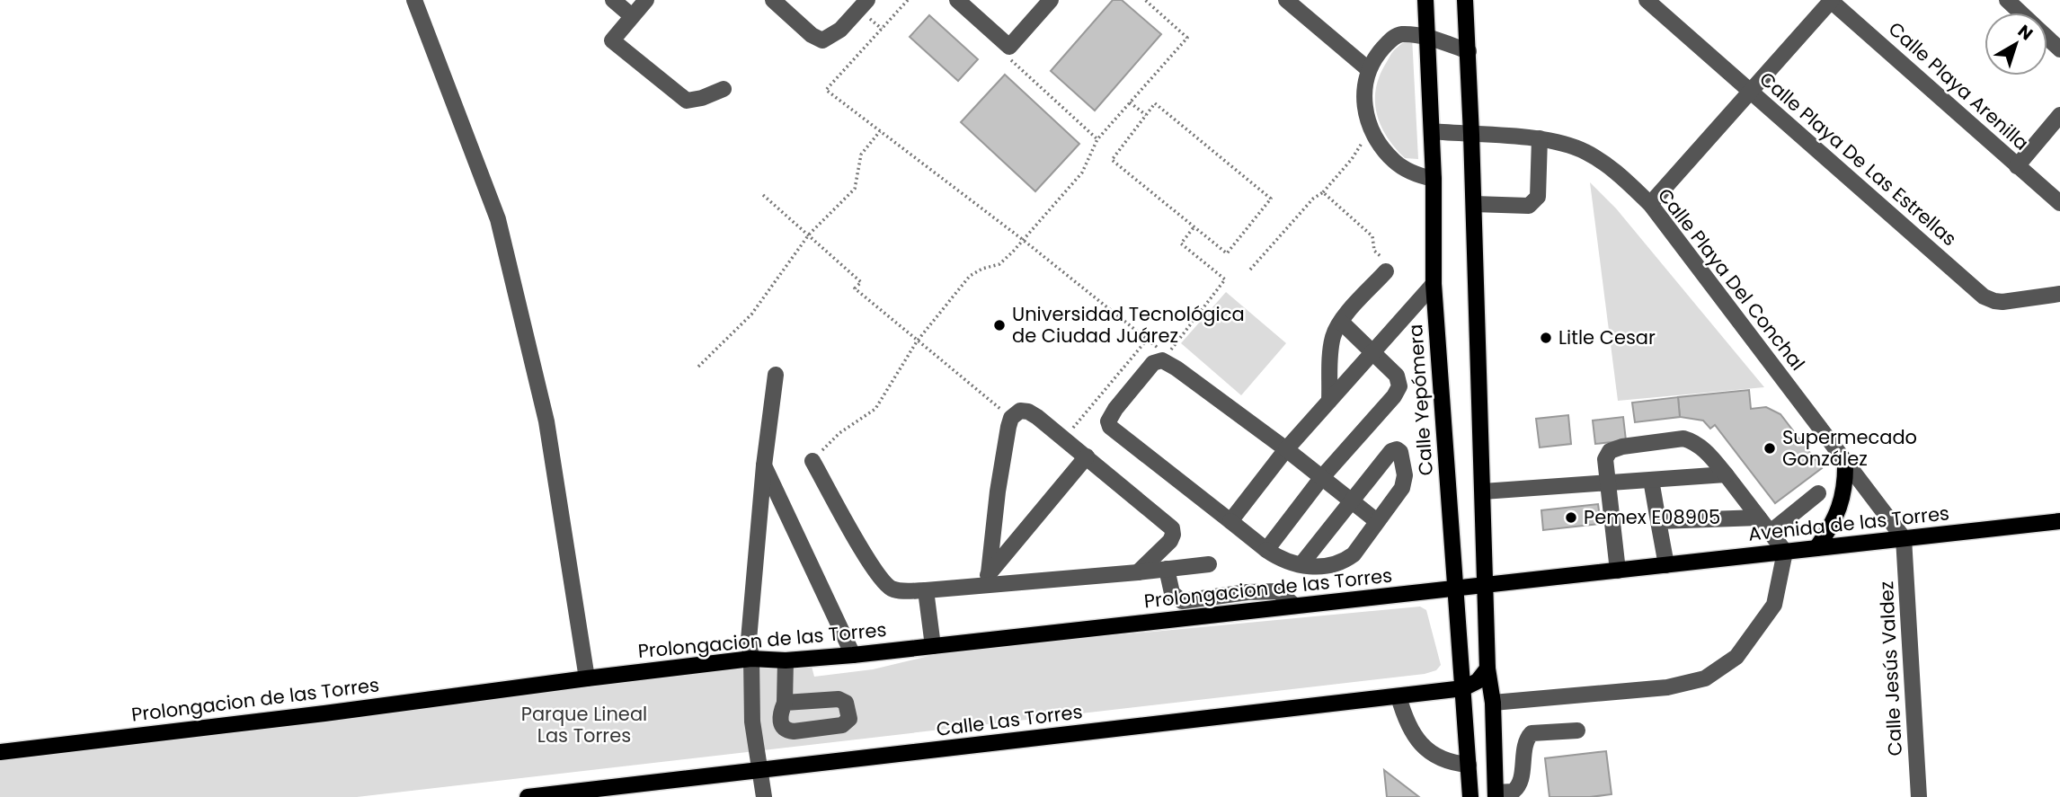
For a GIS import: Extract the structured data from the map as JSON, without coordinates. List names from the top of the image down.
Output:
{
  "streets": {
    "main road": [
      "Calle Yepómera",
      "Avenida de las Torres",
      "Prolongacion de las Torres",
      "Calle Las Torres"
    ],
    "street": [
      "Calle Playa Arenilla",
      "Calle Playa De Las Estrellas",
      "Calle Playa Del Conchal",
      "Calle Jesús Valdez"
    ]
  },
  "crossings": [
    ["Calle Playa Del Conchal", "Calle Yepómera"],
    ["Calle Playa Del Conchal", "Avenida de las Torres"],
    ["Calle Playa Del Conchal", "Calle Jesús Valdez"],
    ["Calle Yepómera", "Avenida de las Torres"],
    ["Calle Yepómera", "Prolongacion de las Torres"],
    ["Calle Yepómera", "Calle Las Torres"],
    ["Avenida de las Torres", "Prolongacion de las Torres"],
    ["Avenida de las Torres", "Calle Jesús Valdez"]
  ],
  "parks": ["Parque Lineal Las Torres"],
  "places": [
    "Universidad Tecnológica de Ciudad Juárez",
    "Litle Cesar",
    "Supermecado González",
    "Pemex E08905"
  ],
  "north": "top right"
}
